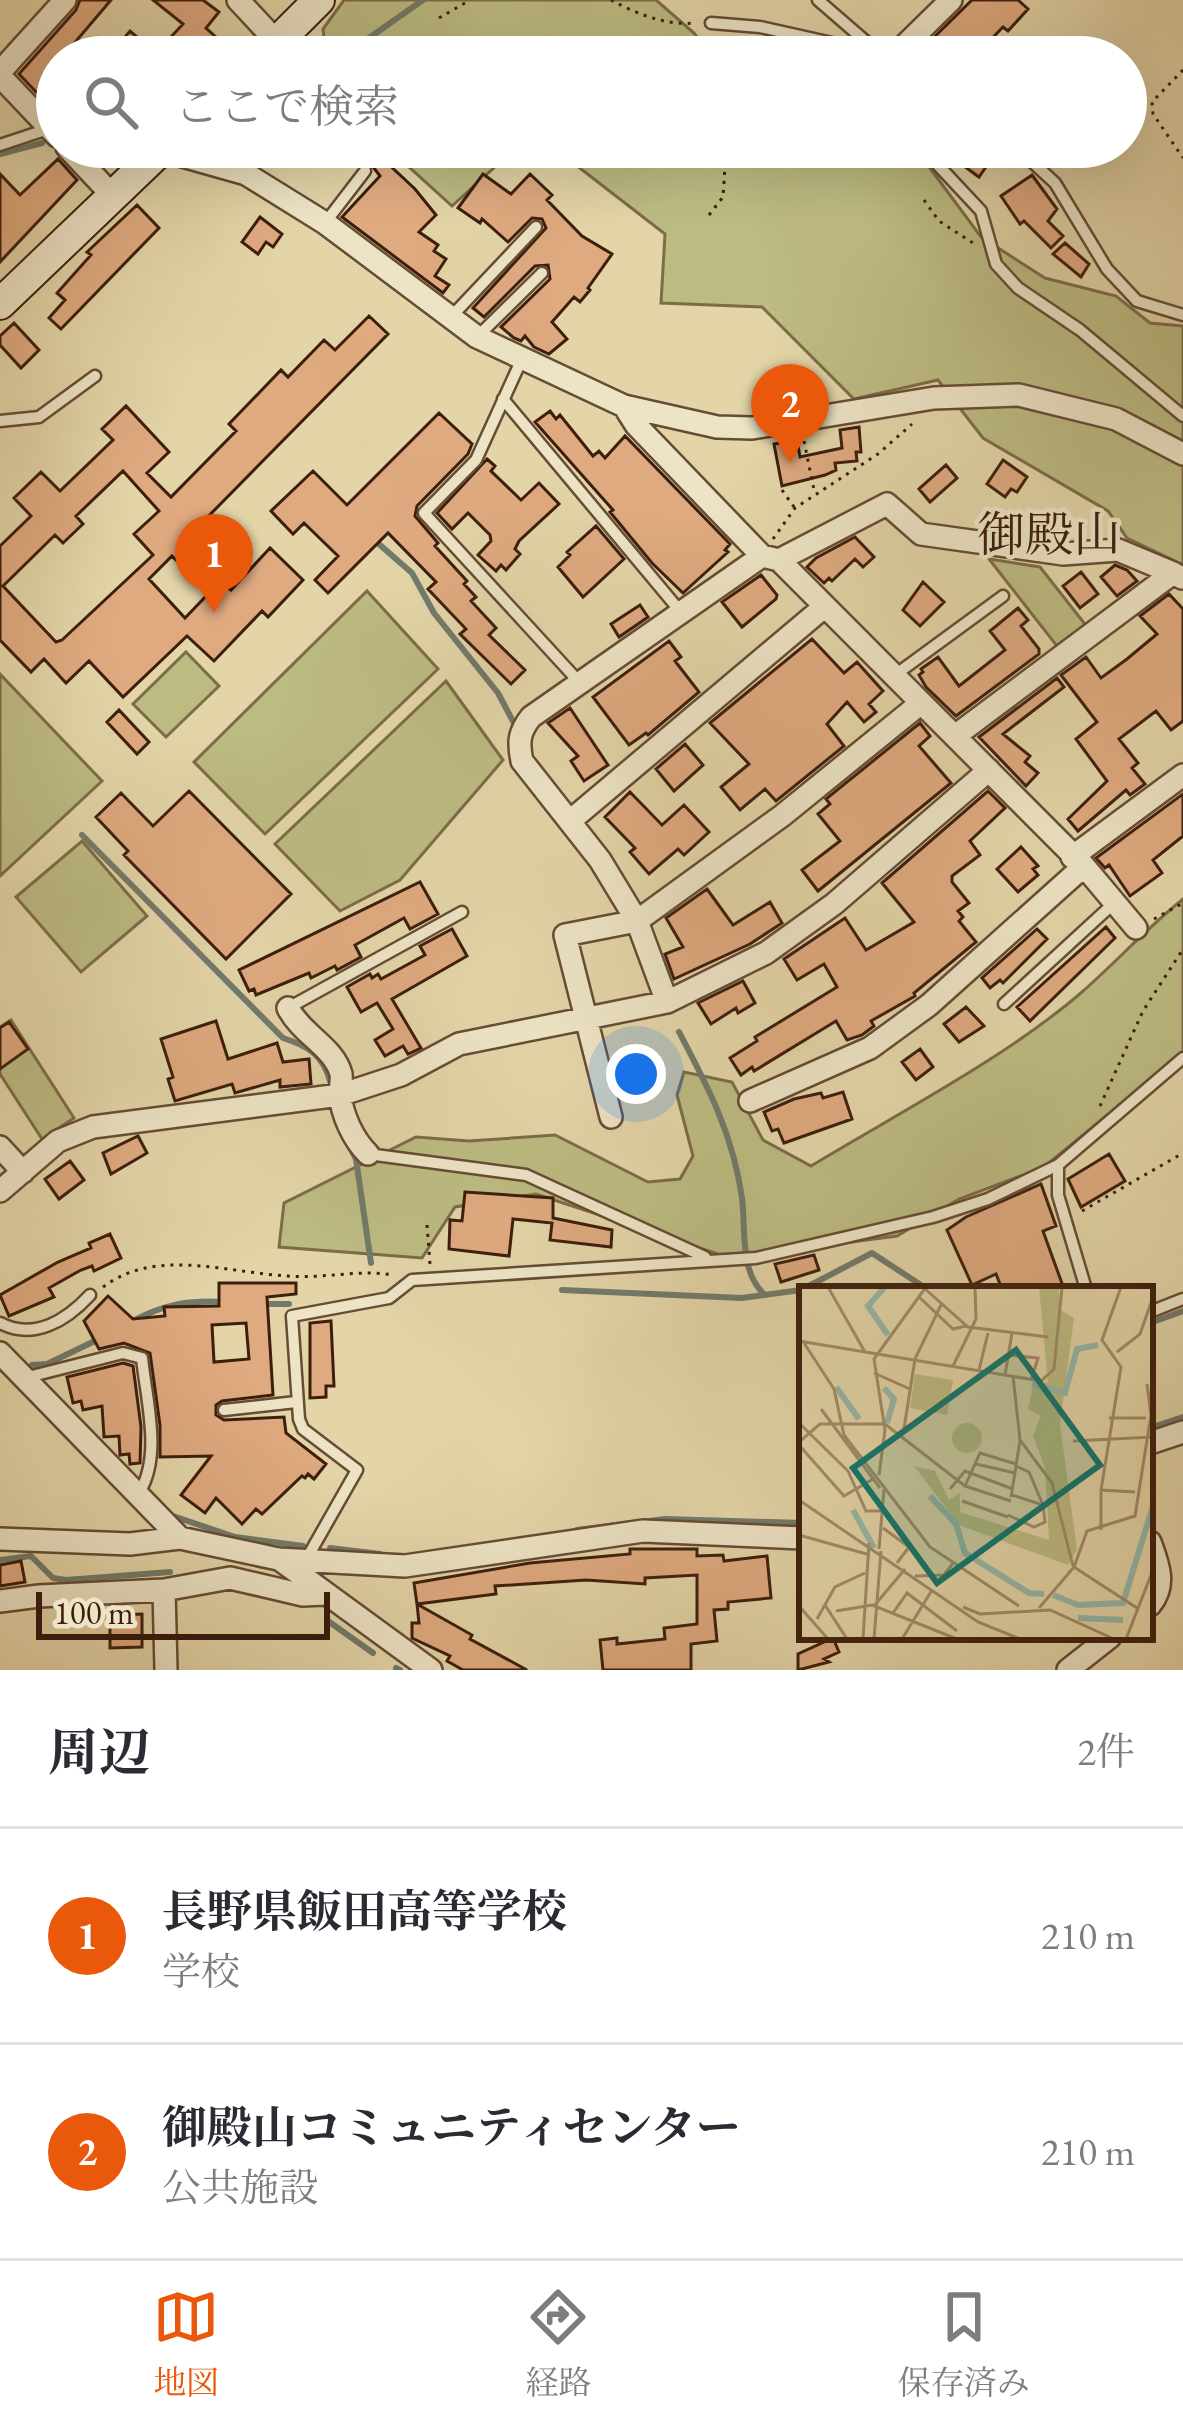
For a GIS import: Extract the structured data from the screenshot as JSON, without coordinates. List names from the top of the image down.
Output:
{
  "districts": ["御殿山"],
  "scale_bar": "100 m",
  "page": {
    "search": "ここで検索",
    "pins": ["2", "1"],
    "scale": "100 m",
    "heading": ["周辺", "2件"],
    "list": [
      {
        "mark": "1",
        "name": "長野県飯田高等学校",
        "note": "学校",
        "value": "210 m"
      },
      {
        "mark": "2",
        "name": "御殿山コミュニティセンター",
        "note": "公共施設",
        "value": "210 m"
      }
    ],
    "nav": ["地図", "経路", "保存済み"]
  }
}
